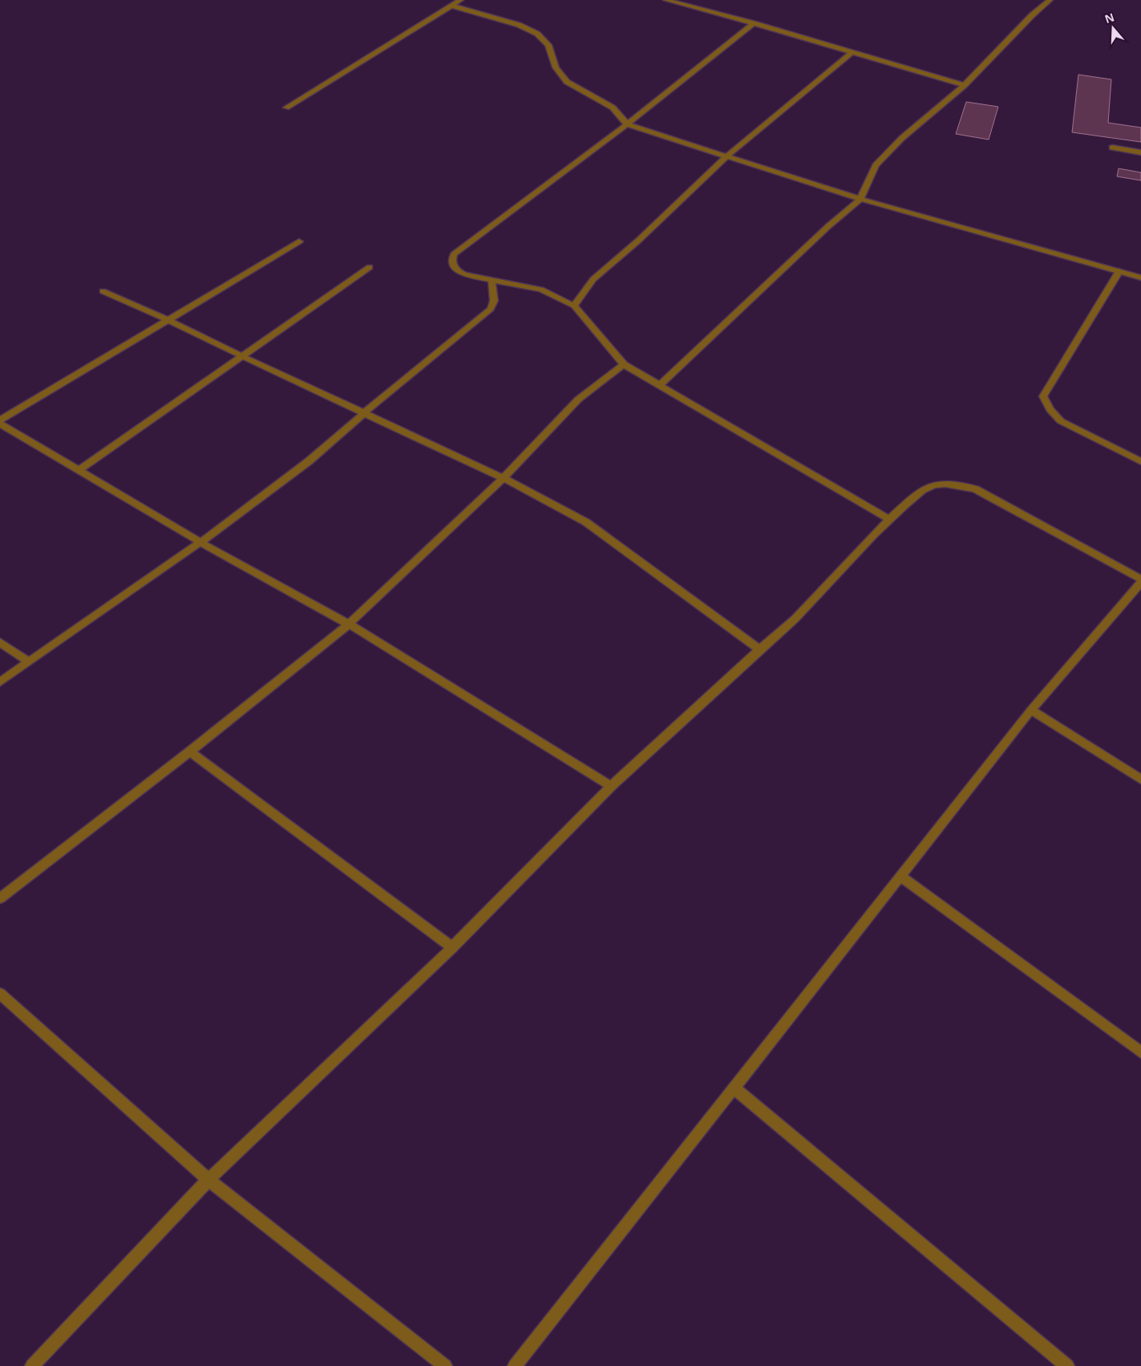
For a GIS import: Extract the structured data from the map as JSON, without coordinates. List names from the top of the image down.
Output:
{
  "north": "top"
}
